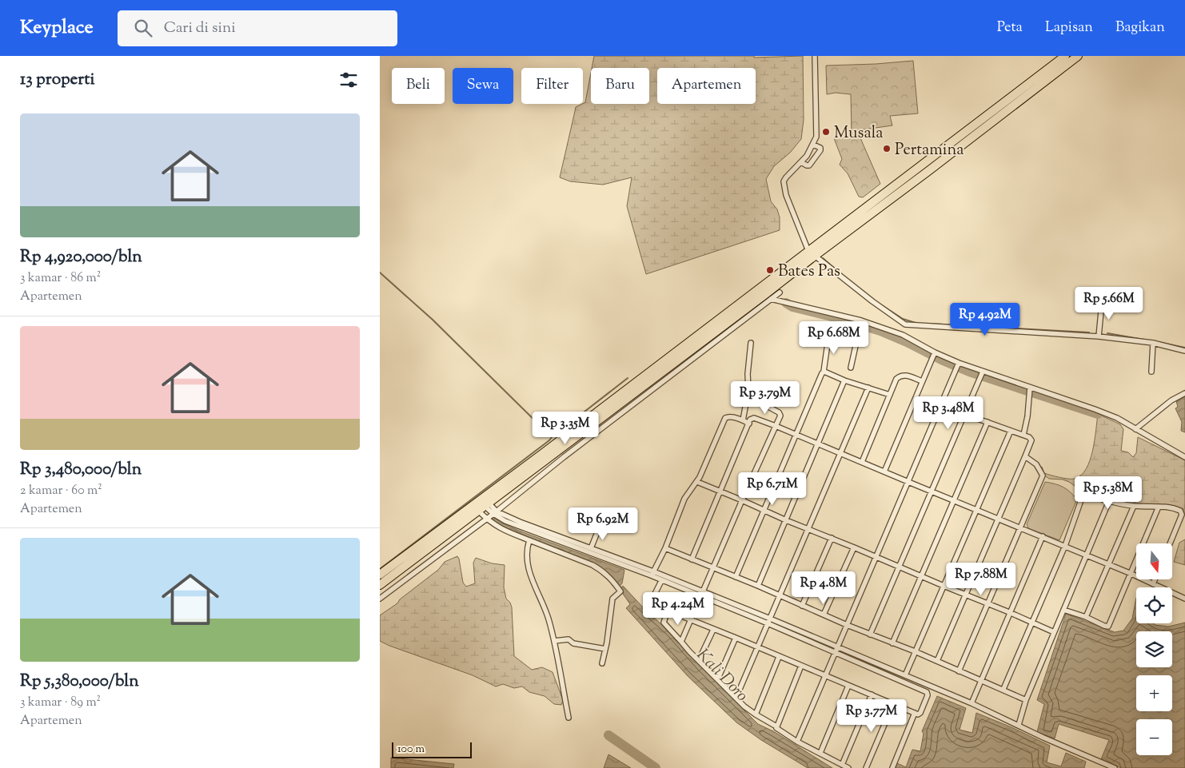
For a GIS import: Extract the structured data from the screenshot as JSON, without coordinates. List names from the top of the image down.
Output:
{
  "water": ["Kali Doro"],
  "places": ["Musala", "Pertamina", "Bates Pas"],
  "scale_bar": "100 m",
  "north": "bottom",
  "page": {
    "header": "Keyplace",
    "search": "Cari di sini",
    "nav": ["Peta", "Lapisan", "Bagikan"],
    "heading": "13 properti",
    "chip": [
      "Beli",
      "Sewa",
      "Filter",
      "Baru",
      "Apartemen"
    ],
    "list": [
      {
        "name": "Rp 4,920,000/bln",
        "note": "3 kamar · 86 m² · Apartemen"
      },
      {
        "name": "Rp 3,480,000/bln",
        "note": "2 kamar · 60 m² · Apartemen"
      },
      {
        "name": "Rp 5,380,000/bln",
        "note": "3 kamar · 89 m² · Apartemen"
      }
    ],
    "price": [
      "Rp 5.66M",
      "Rp 4.92M",
      "Rp 6.68M",
      "Rp 3.79M",
      "Rp 3.48M",
      "Rp 3.35M",
      "Rp 6.71M",
      "Rp 5.38M",
      "Rp 6.92M",
      "Rp 7.88M",
      "Rp 4.8M",
      "Rp 4.24M",
      "Rp 3.77M"
    ],
    "map_buttons": ["+", "−"],
    "scale": "100 m"
  }
}
